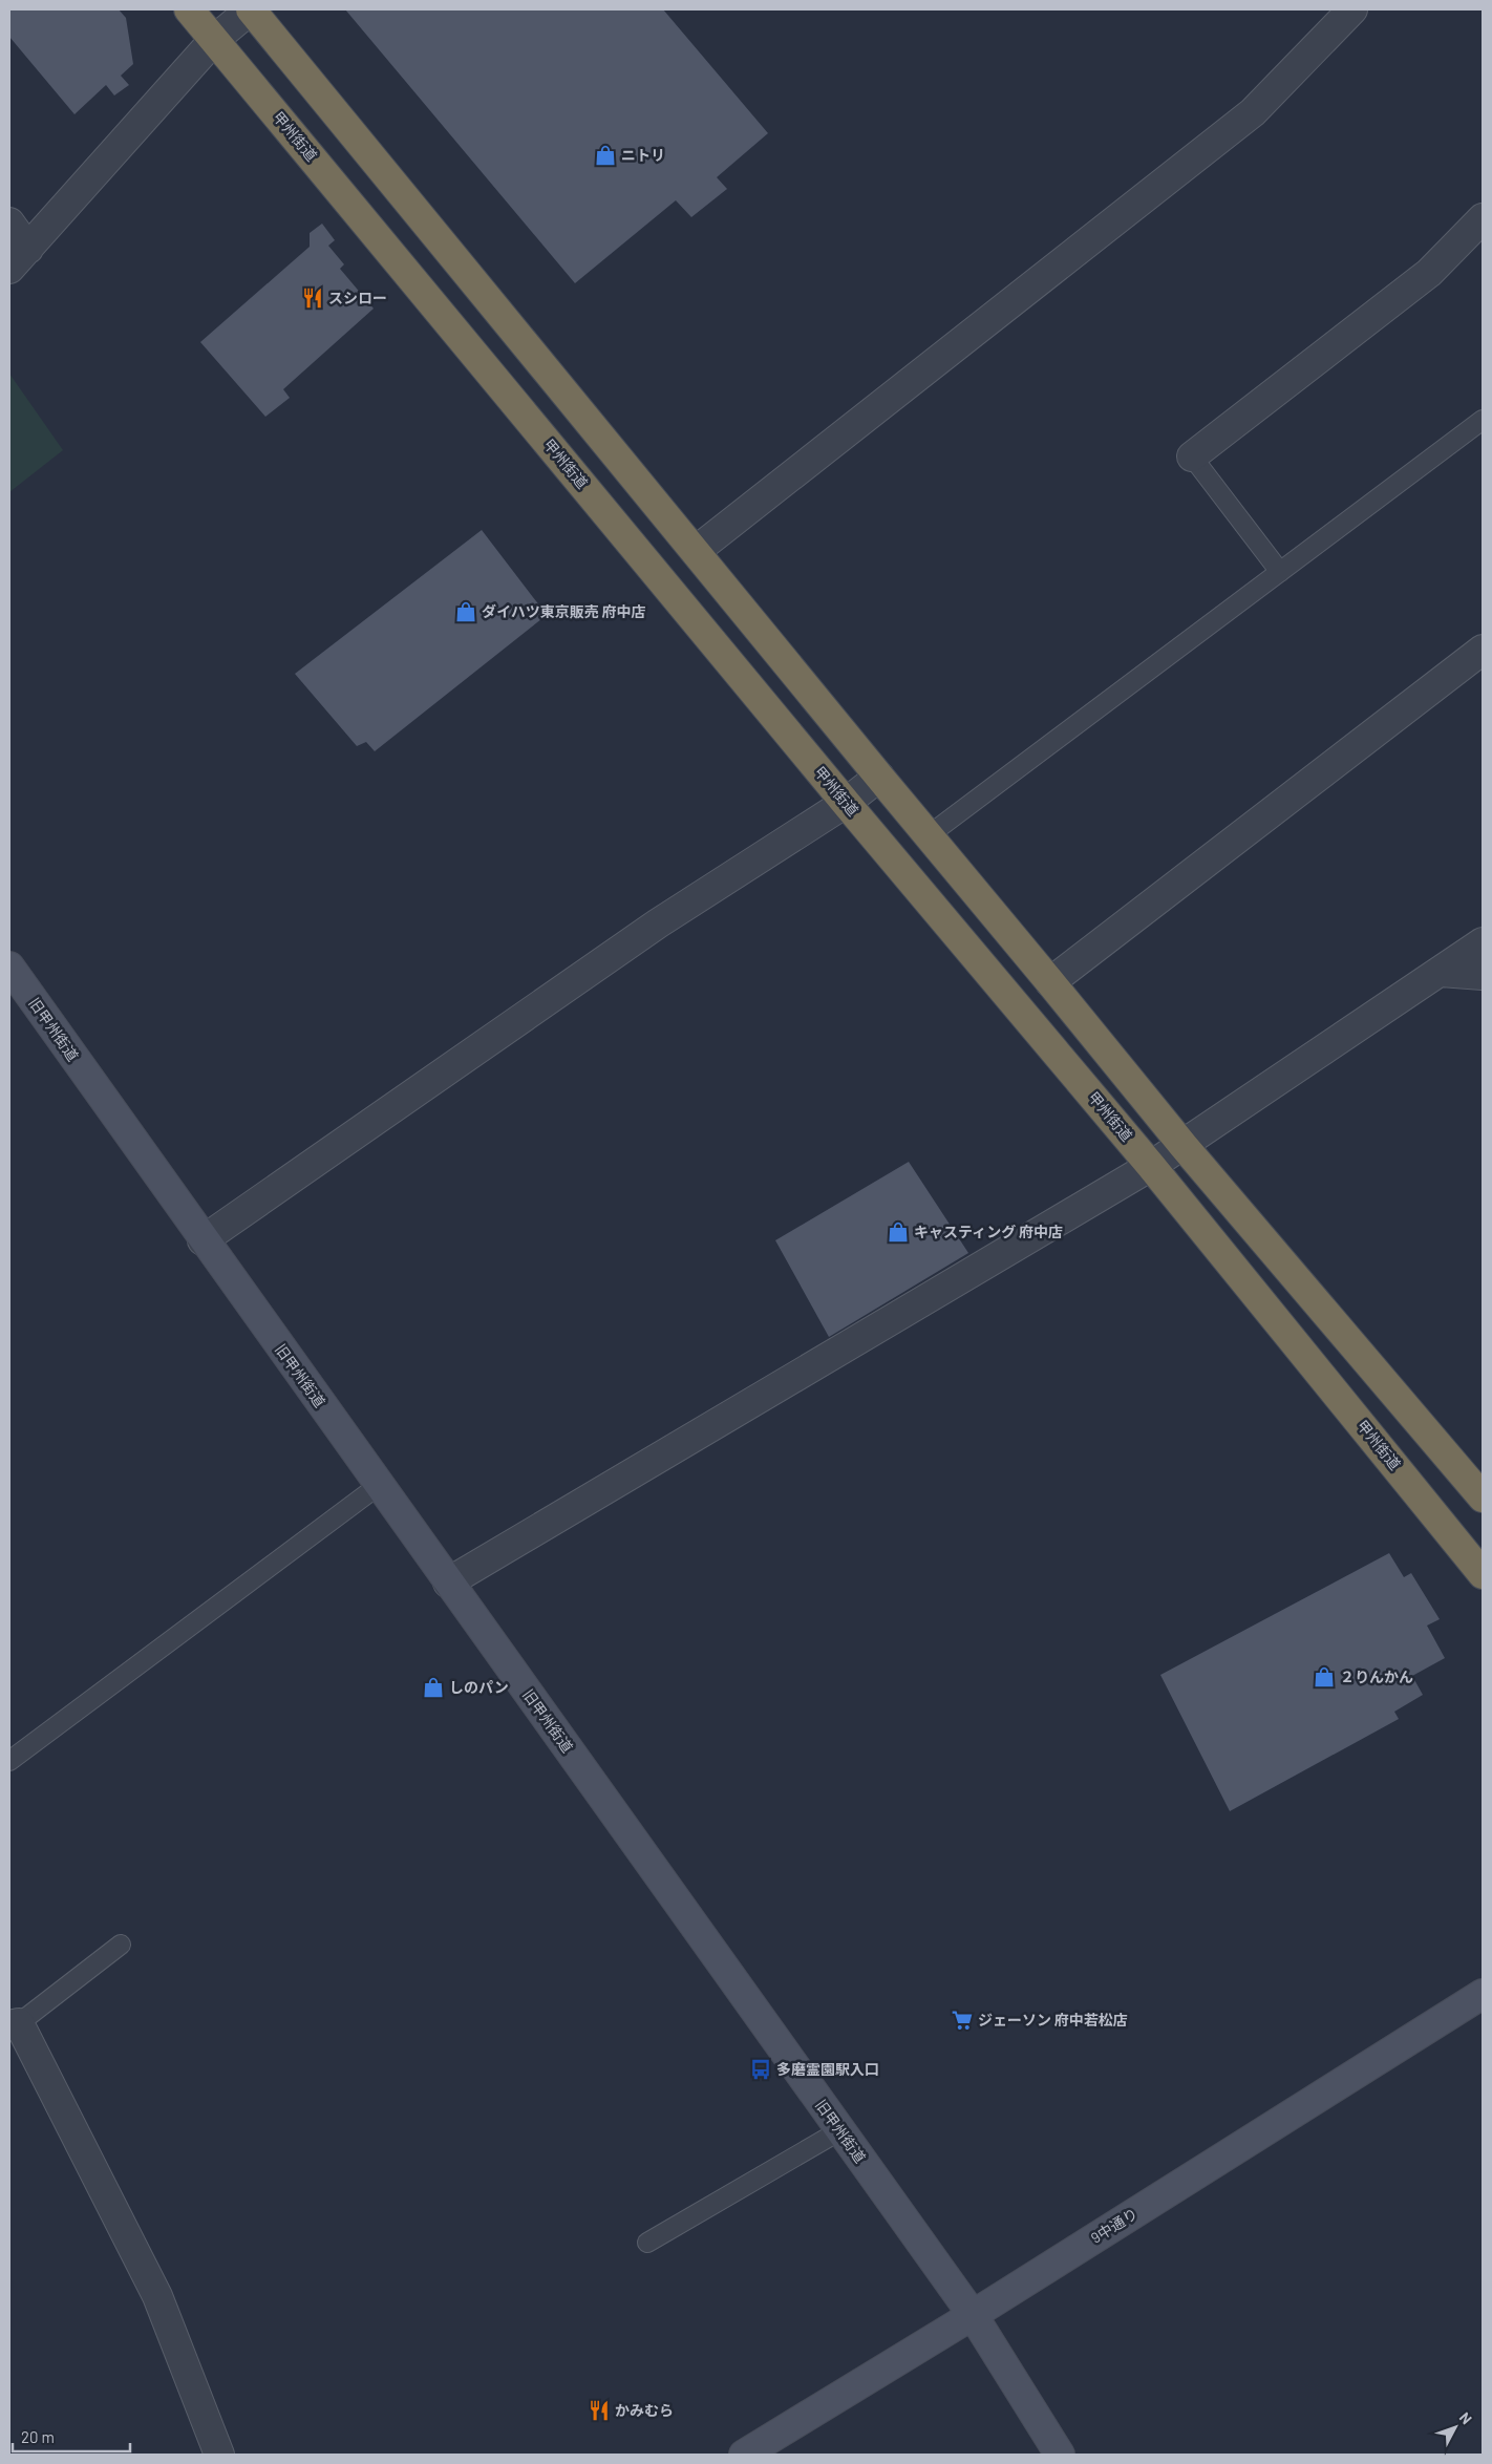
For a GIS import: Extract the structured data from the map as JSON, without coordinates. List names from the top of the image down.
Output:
{
  "streets": {
    "highway": ["甲州街道"],
    "main road": ["旧甲州街道", "9中通り"]
  },
  "crossings": [
    ["旧甲州街道", "9中通り"]
  ],
  "places": {
    "shop": [
      "ニトリ",
      "ダイハツ東京販売 府中店",
      "キャスティング 府中店",
      "２りんかん",
      "しのパン"
    ],
    "restaurant": ["スシロー", "かみむら"],
    "supermarket": ["ジェーソン 府中若松店"],
    "bus stop": ["多磨霊園駅入口"]
  },
  "scale_bar": "20 m",
  "north": "top right"
}
